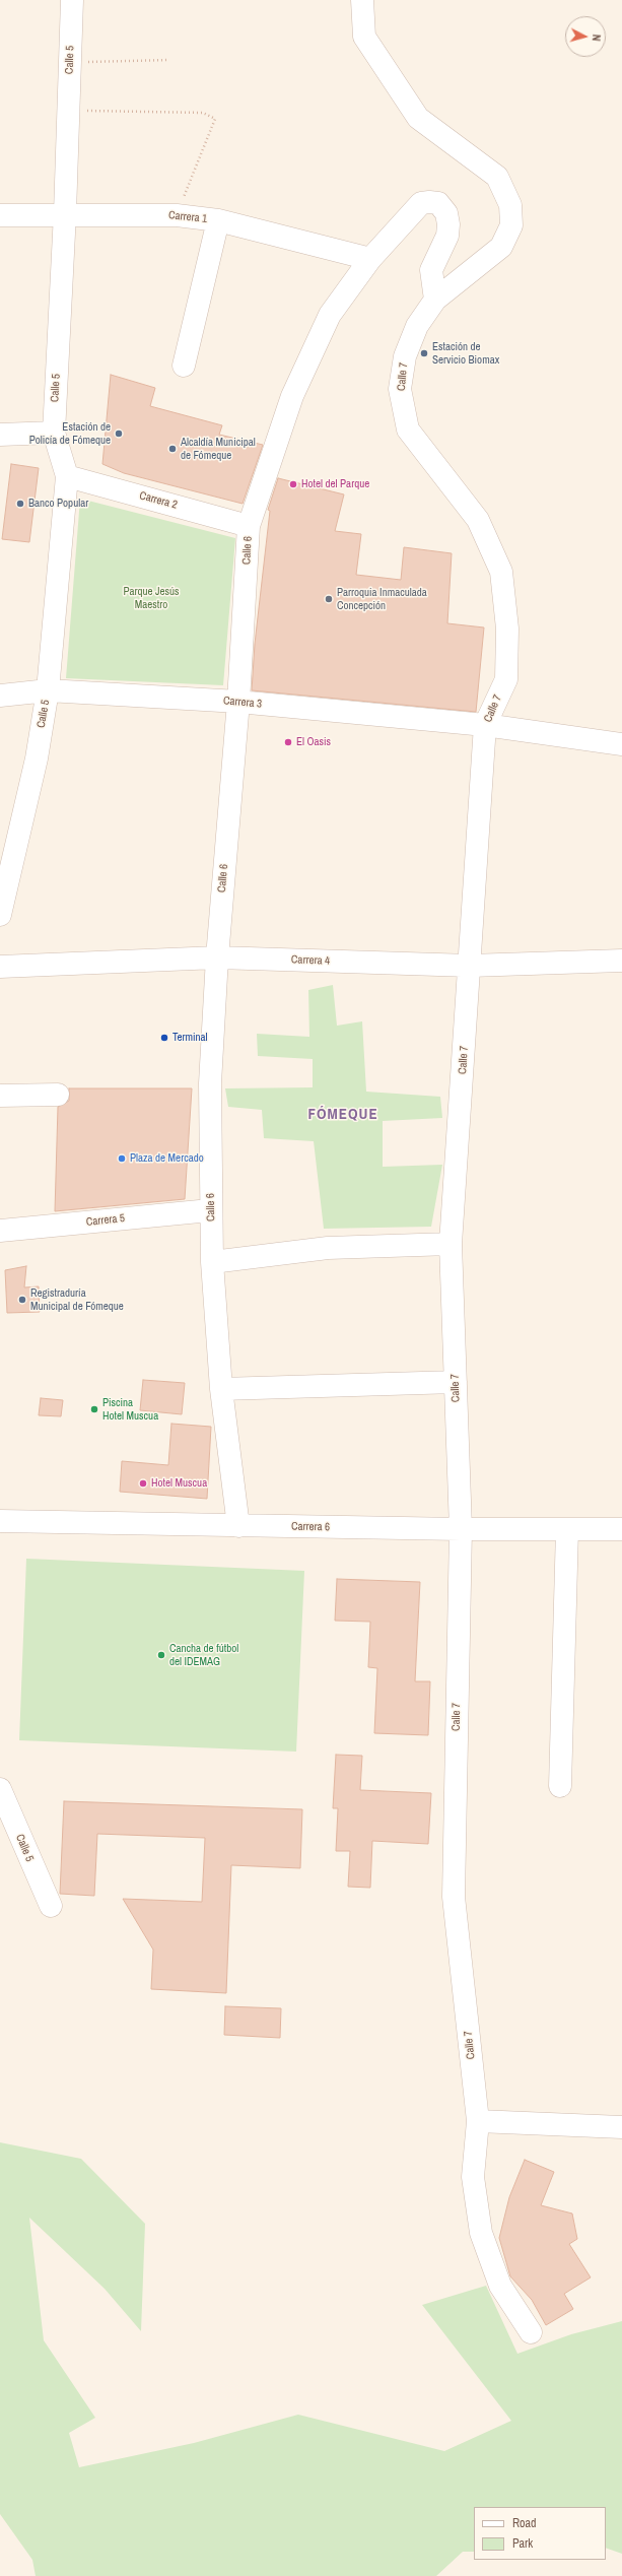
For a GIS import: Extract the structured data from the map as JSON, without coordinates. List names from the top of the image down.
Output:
{
  "streets": {
    "street": [
      "Calle 5",
      "Carrera 1",
      "Calle 7",
      "Carrera 2",
      "Calle 6",
      "Carrera 3",
      "Carrera 4",
      "Carrera 5",
      "Carrera 6"
    ]
  },
  "crossings": [
    ["Calle 5", "Carrera 1"],
    ["Calle 5", "Carrera 2"],
    ["Calle 5", "Carrera 3"],
    ["Carrera 1", "Calle 6"],
    ["Calle 7", "Calle 6"],
    ["Calle 7", "Carrera 3"],
    ["Calle 7", "Carrera 4"],
    ["Calle 7", "Carrera 6"],
    ["Carrera 2", "Calle 6"],
    ["Calle 6", "Carrera 3"],
    ["Calle 6", "Carrera 4"],
    ["Calle 6", "Carrera 5"],
    ["Calle 6", "Carrera 6"]
  ],
  "districts": ["FÓMEQUE"],
  "parks": ["Parque Jesús Maestro"],
  "places": [
    "Estación de Servicio Biomax",
    "Estación de Policía de Fómeque",
    "Alcaldía Municipal de Fómeque",
    "Hotel del Parque",
    "Banco Popular",
    "Parroquia Inmaculada Concepción",
    "El Oasis",
    "Terminal",
    "Plaza de Mercado",
    "Registraduría Municipal de Fómeque",
    "Piscina Hotel Muscua",
    "Hotel Muscua",
    "Cancha de fútbol del IDEMAG"
  ],
  "legend": ["Road", "Park"],
  "north": "right"
}
